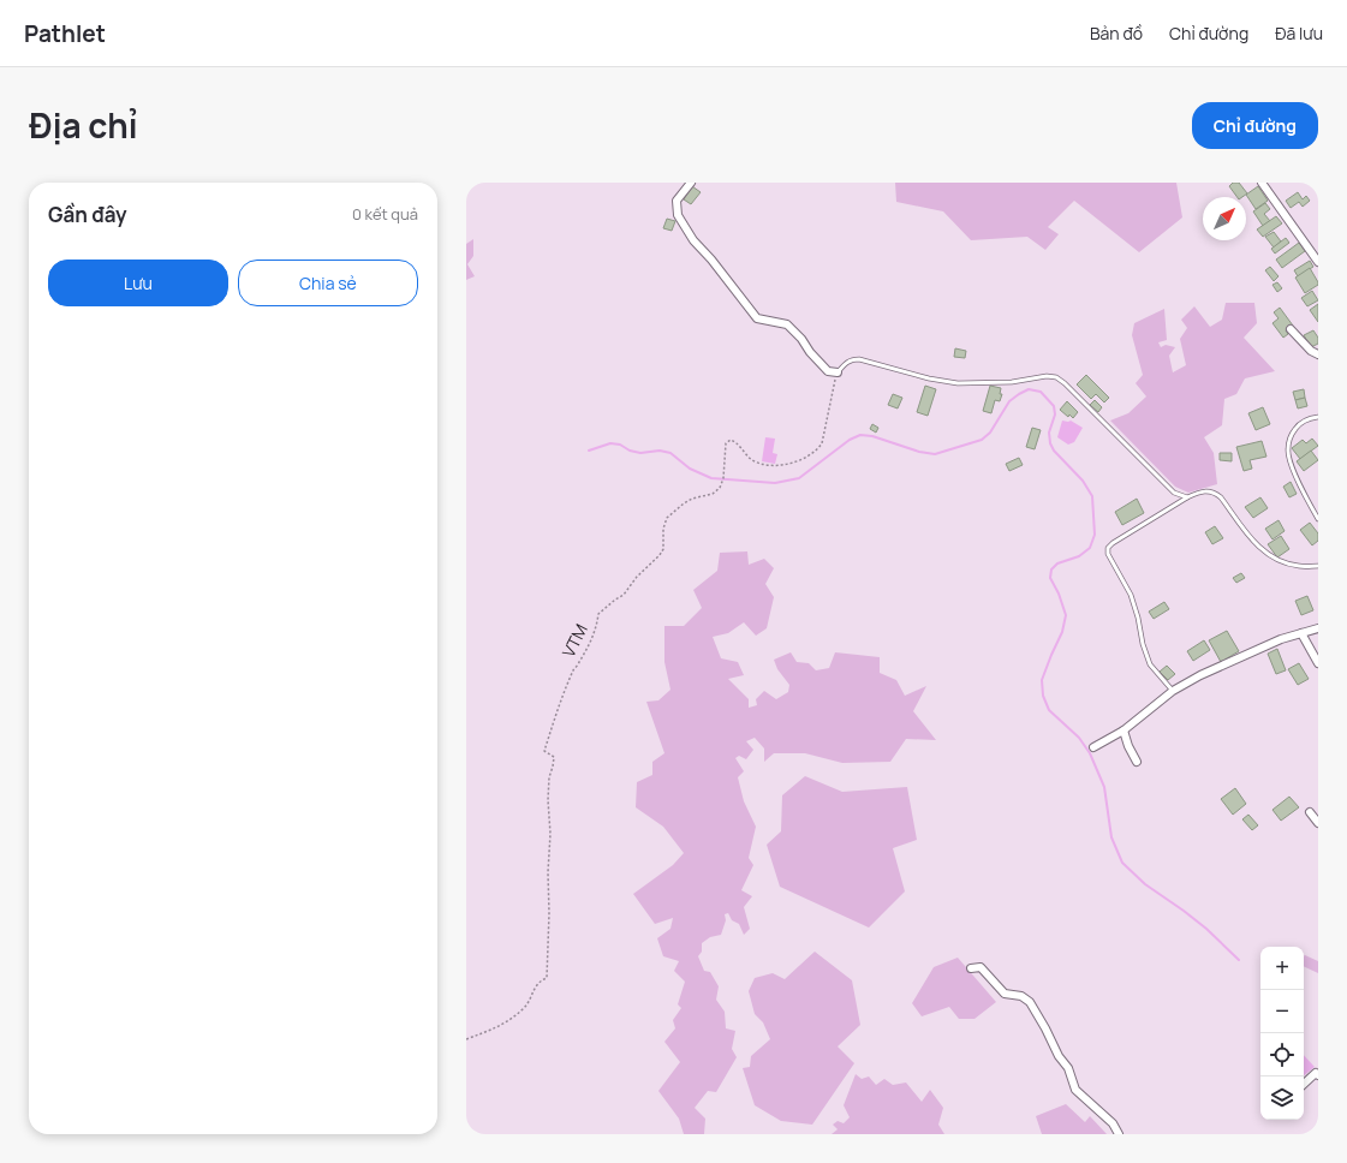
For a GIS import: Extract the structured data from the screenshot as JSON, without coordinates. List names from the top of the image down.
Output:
{
  "streets": {
    "path": ["VTM"]
  },
  "north": "top right",
  "page": {
    "header": "Pathlet",
    "nav": ["Bản đồ", "Chỉ đường", "Đã lưu"],
    "title": "Địa chỉ",
    "buttons": [
      "Chỉ đường",
      ["Lưu", "Chia sẻ"]
    ],
    "heading": ["Gần đây", "0 kết quả"],
    "map_buttons": ["+", "−"]
  }
}
